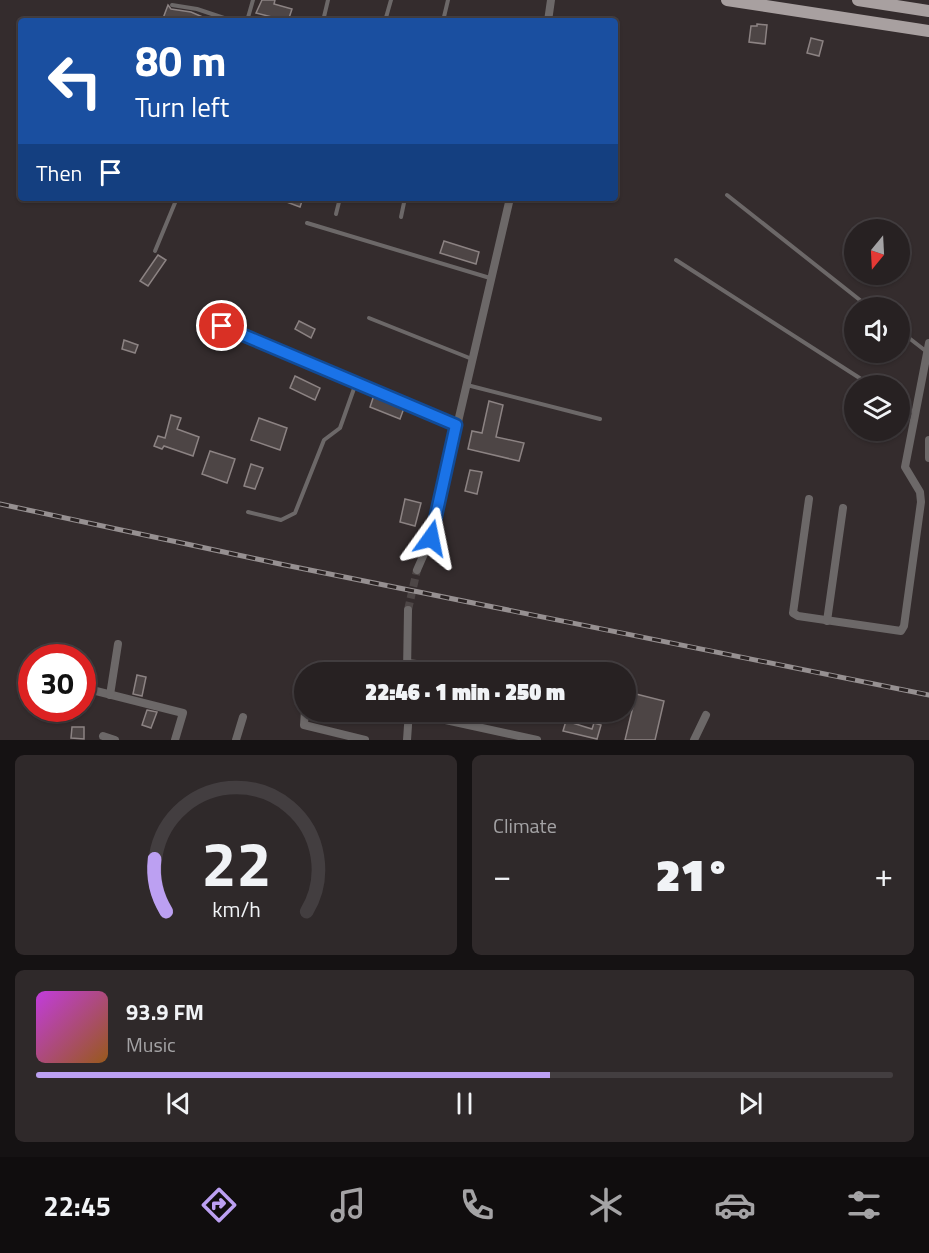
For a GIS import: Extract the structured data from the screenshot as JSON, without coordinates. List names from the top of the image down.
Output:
{
  "north": "bottom",
  "page": {
    "turn": ["80 m", "Turn left"],
    "then": "Then",
    "limit": "30",
    "trip": "22:46 · 1 min · 250 m",
    "tile": "Climate",
    "heat": ["−", "21°", "+"],
    "song": ["93.9 FM", "Music"],
    "tabs": "22:45",
    "gauge": ["22", "km/h"]
  }
}
